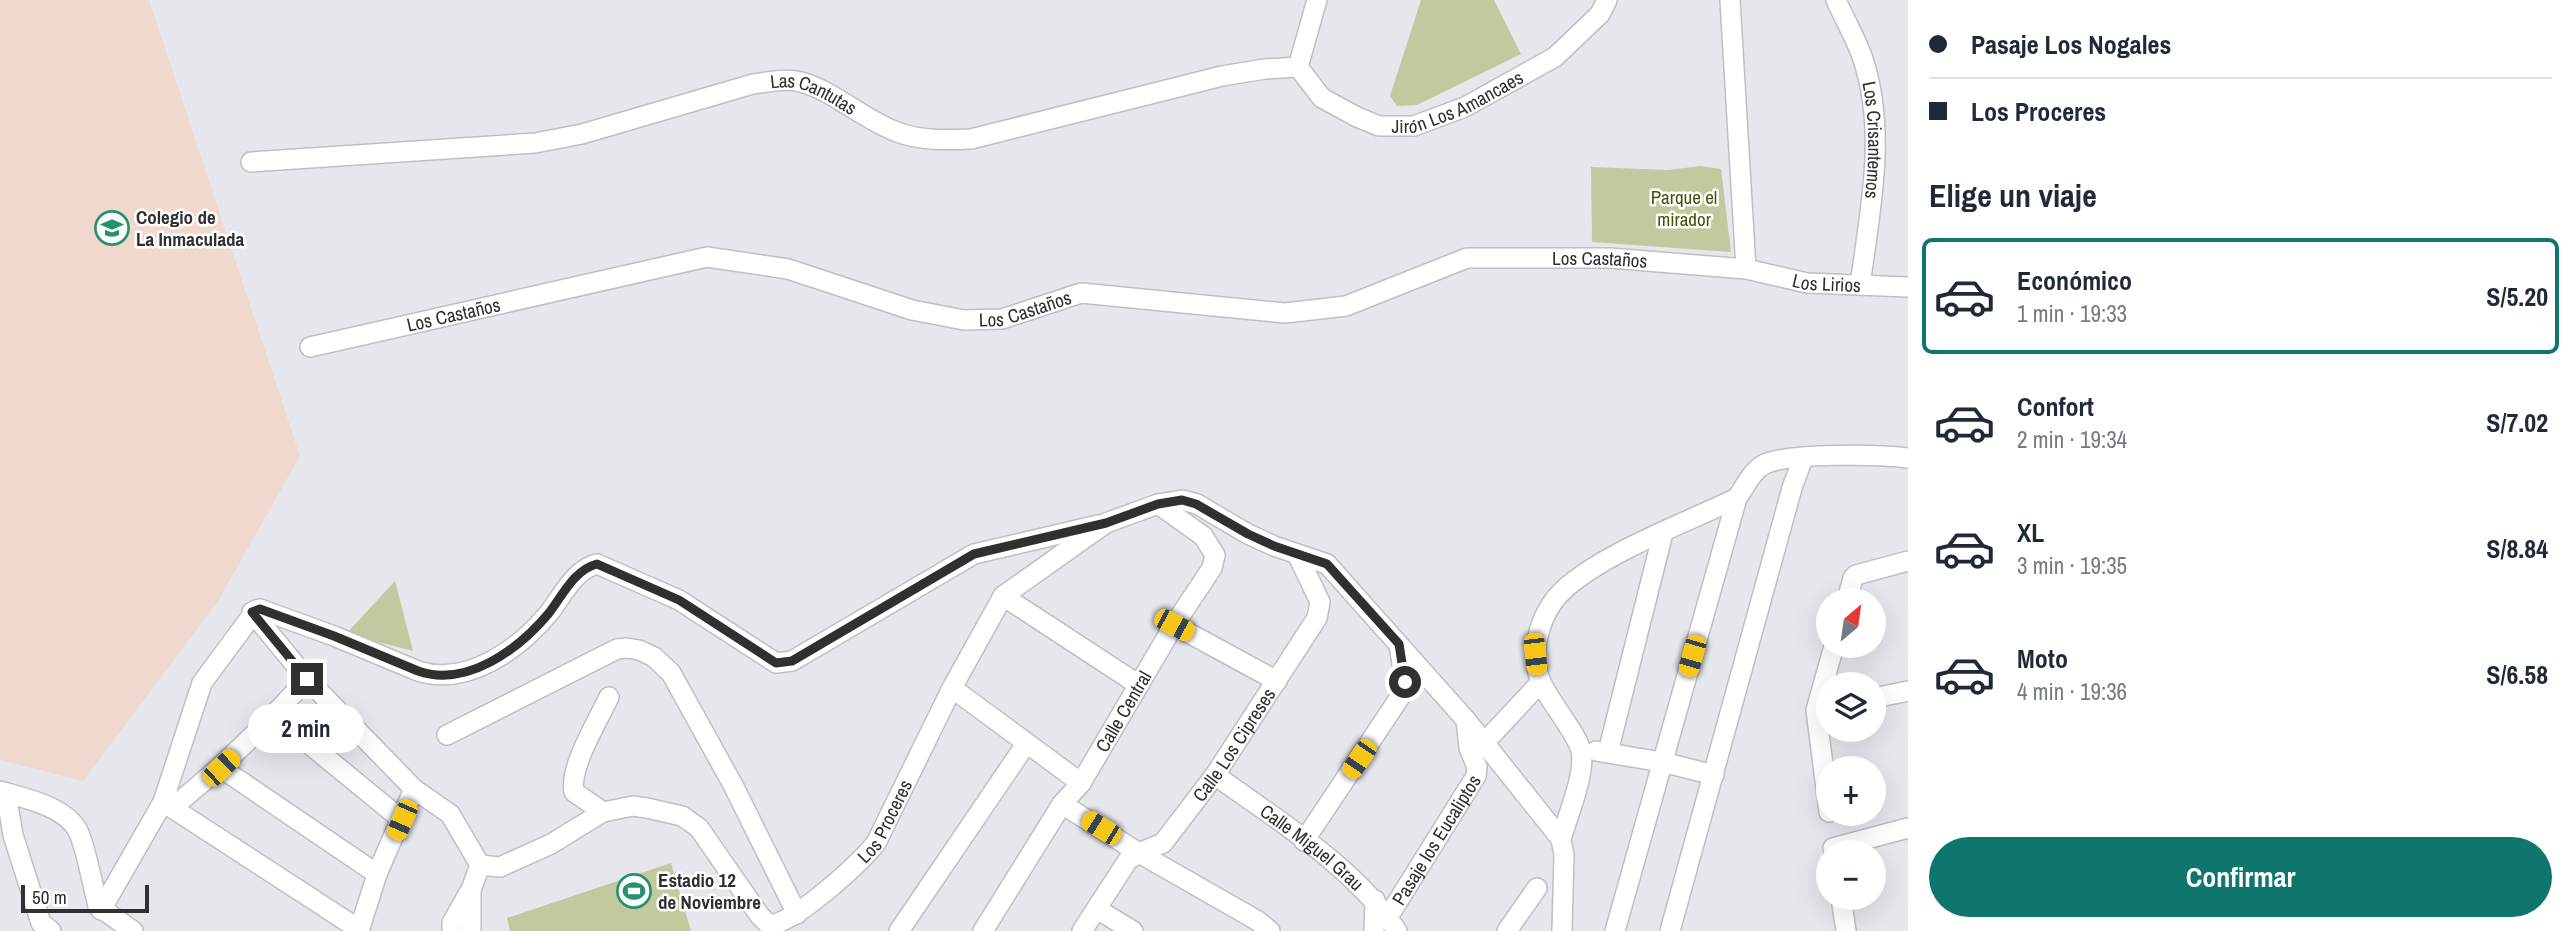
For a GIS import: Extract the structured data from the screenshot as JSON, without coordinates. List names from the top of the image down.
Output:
{
  "streets": {
    "street": [
      "Jirón Los Amancaes",
      "Las Cantutas",
      "Los Crisantemos",
      "Los Castaños",
      "Los Lirios",
      "Calle Central",
      "Calle Los Cipreses",
      "Los Proceres",
      "Pasaje los Eucaliptos",
      "Calle Miguel Grau"
    ]
  },
  "crossings": [
    ["Jirón Los Amancaes", "Las Cantutas"],
    ["Los Crisantemos", "Los Lirios"],
    ["Los Castaños", "Los Lirios"],
    ["Calle Central", "Los Proceres"],
    ["Calle Los Cipreses", "Los Proceres"],
    ["Calle Los Cipreses", "Calle Miguel Grau"],
    ["Pasaje los Eucaliptos", "Calle Miguel Grau"]
  ],
  "parks": ["Parque el mirador"],
  "places": {
    "school or university": ["Colegio de La Inmaculada"],
    "sports": ["Estadio 12 de Noviembre"]
  },
  "scale_bar": "50 m",
  "north": "top right",
  "page": {
    "banner": ["Pasaje Los Nogales", "Los Proceres"],
    "heading": "Elige un viaje",
    "list": [
      {
        "name": "Económico",
        "note": "1 min · 19:33",
        "value": "S/5.20"
      },
      {
        "name": "Confort",
        "note": "2 min · 19:34",
        "value": "S/7.02"
      },
      {
        "name": "XL",
        "note": "3 min · 19:35",
        "value": "S/8.84"
      },
      {
        "name": "Moto",
        "note": "4 min · 19:36",
        "value": "S/6.58"
      }
    ],
    "map_buttons": ["+", "−"],
    "bubble": "2 min",
    "buttons": "Confirmar",
    "scale": "50 m"
  }
}
